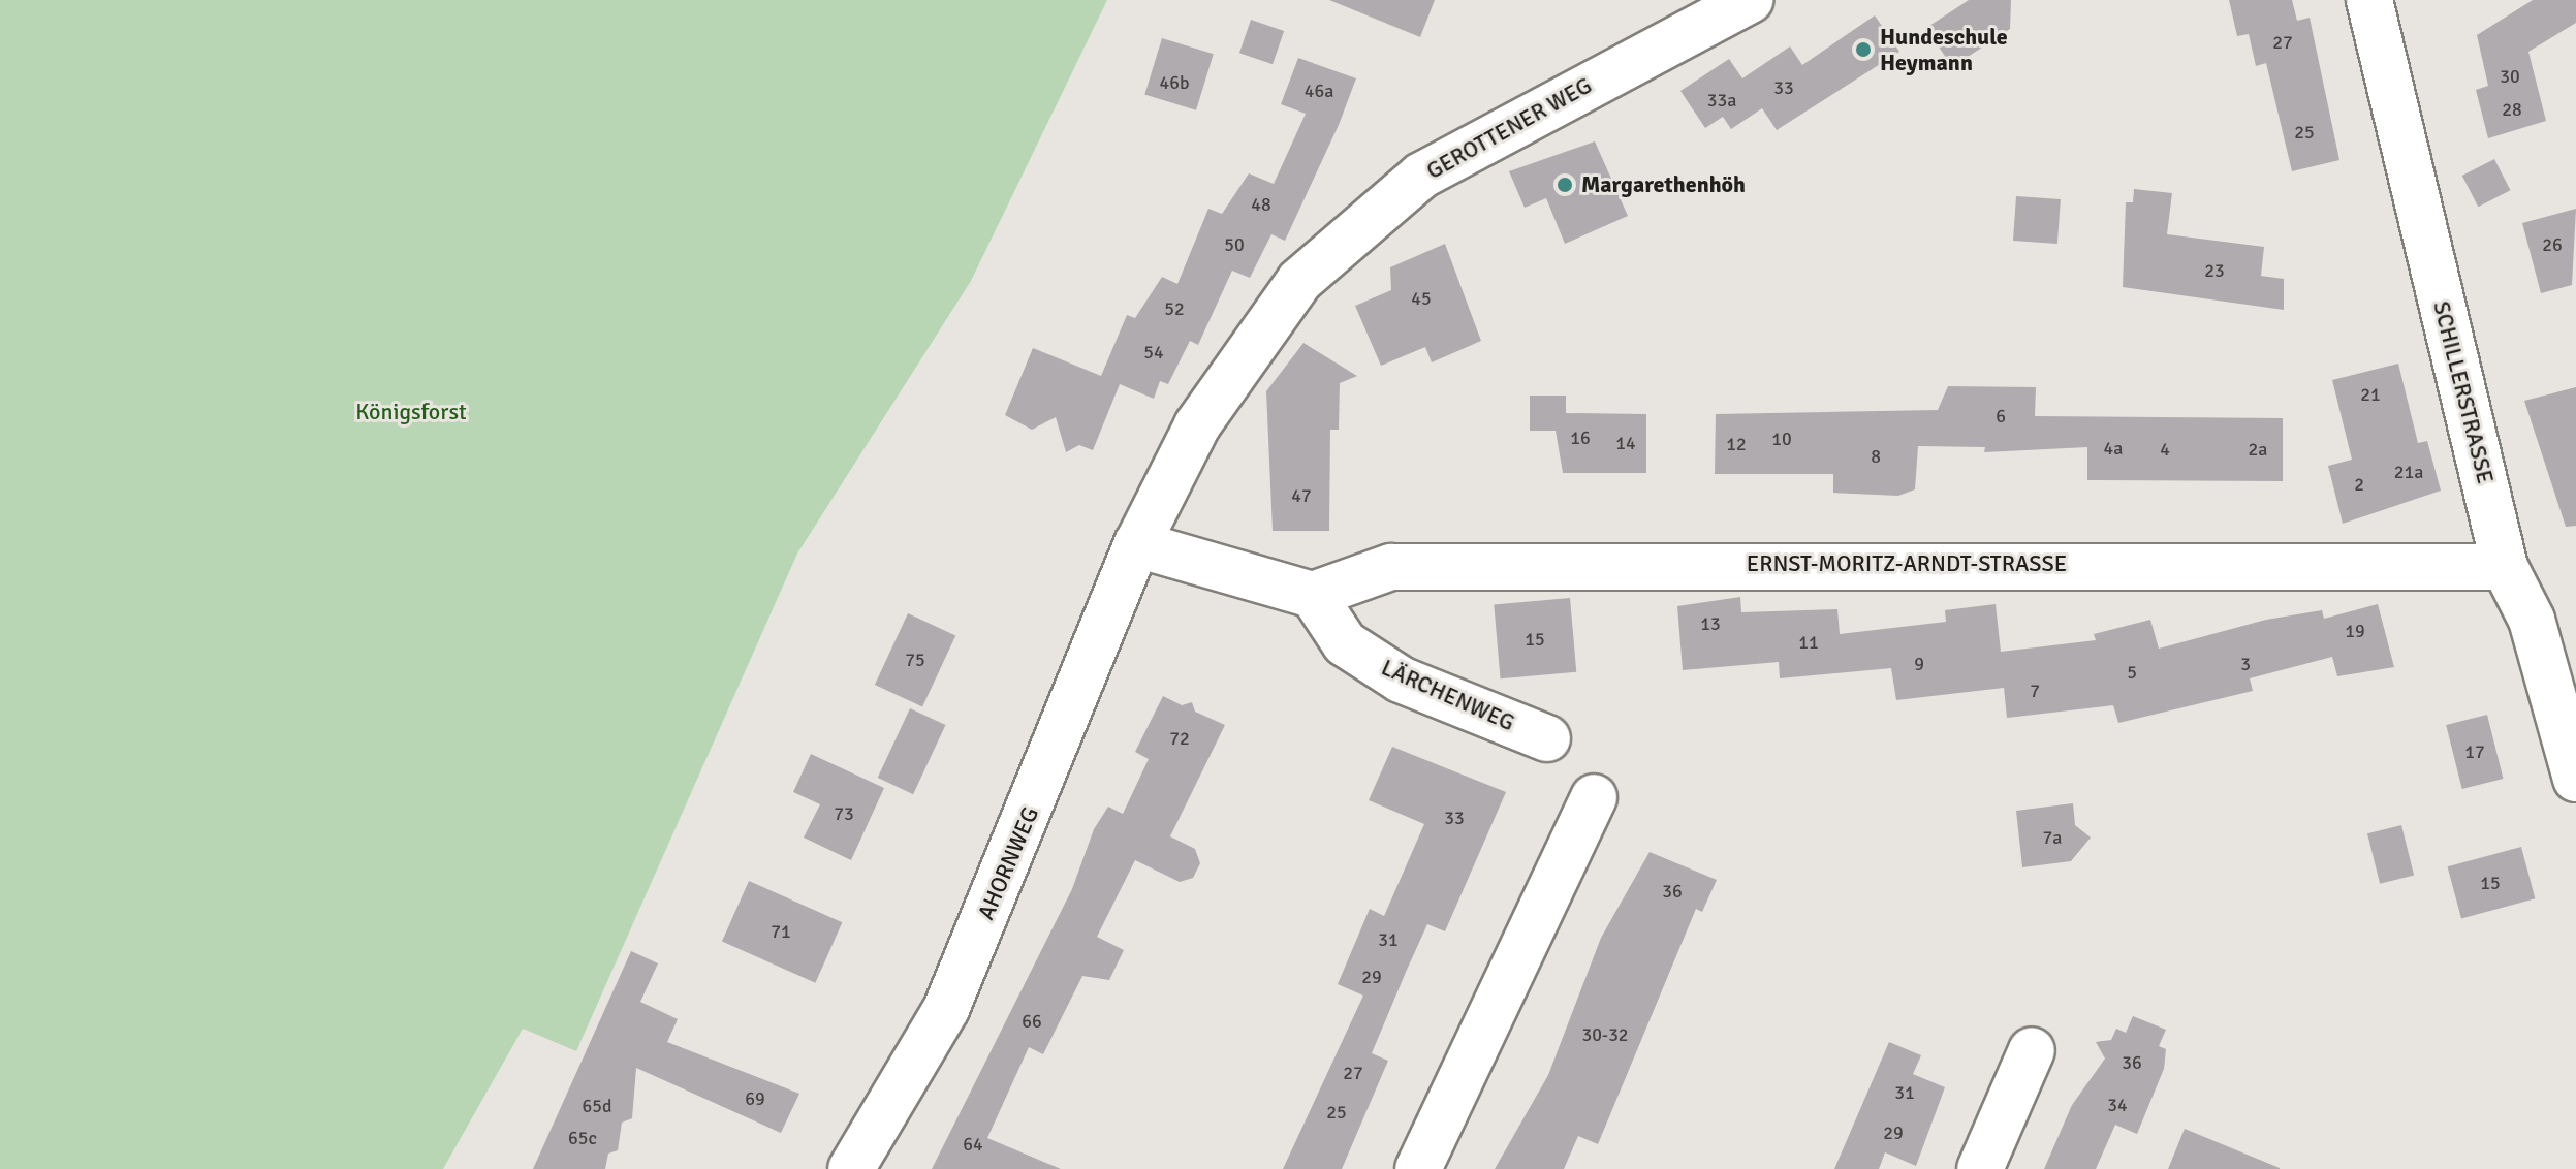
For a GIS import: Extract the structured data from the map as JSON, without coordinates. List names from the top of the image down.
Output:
{
  "streets": {
    "street": [
      "GEROTTENER WEG",
      "SCHILLERSTRASSE",
      "ERNST-MORITZ-ARNDT-STRASSE",
      "LÄRCHENWEG",
      "AHORNWEG"
    ]
  },
  "crossings": [
    ["GEROTTENER WEG", "AHORNWEG"],
    ["SCHILLERSTRASSE", "ERNST-MORITZ-ARNDT-STRASSE"],
    ["ERNST-MORITZ-ARNDT-STRASSE", "LÄRCHENWEG"]
  ],
  "parks": ["Königsforst"],
  "places": ["Hundeschule Heymann", "Margarethenhöh"],
  "house_numbers": [
    "27",
    "30",
    "46b",
    "33",
    "46a",
    "33a",
    "28",
    "25",
    "48",
    "50",
    "26",
    "23",
    "45",
    "52",
    "54",
    "21",
    "6",
    "16",
    "10",
    "14",
    "12",
    "4a",
    "4",
    "2a",
    "8",
    "21a",
    "2",
    "47",
    "13",
    "19",
    "15",
    "11",
    "75",
    "9",
    "3",
    "5",
    "7",
    "72",
    "17",
    "73",
    "33",
    "7a",
    "15",
    "36",
    "71",
    "31",
    "29",
    "66",
    "30-32",
    "36",
    "27",
    "31",
    "69",
    "34",
    "65d",
    "25",
    "29",
    "65c",
    "64"
  ]
}
